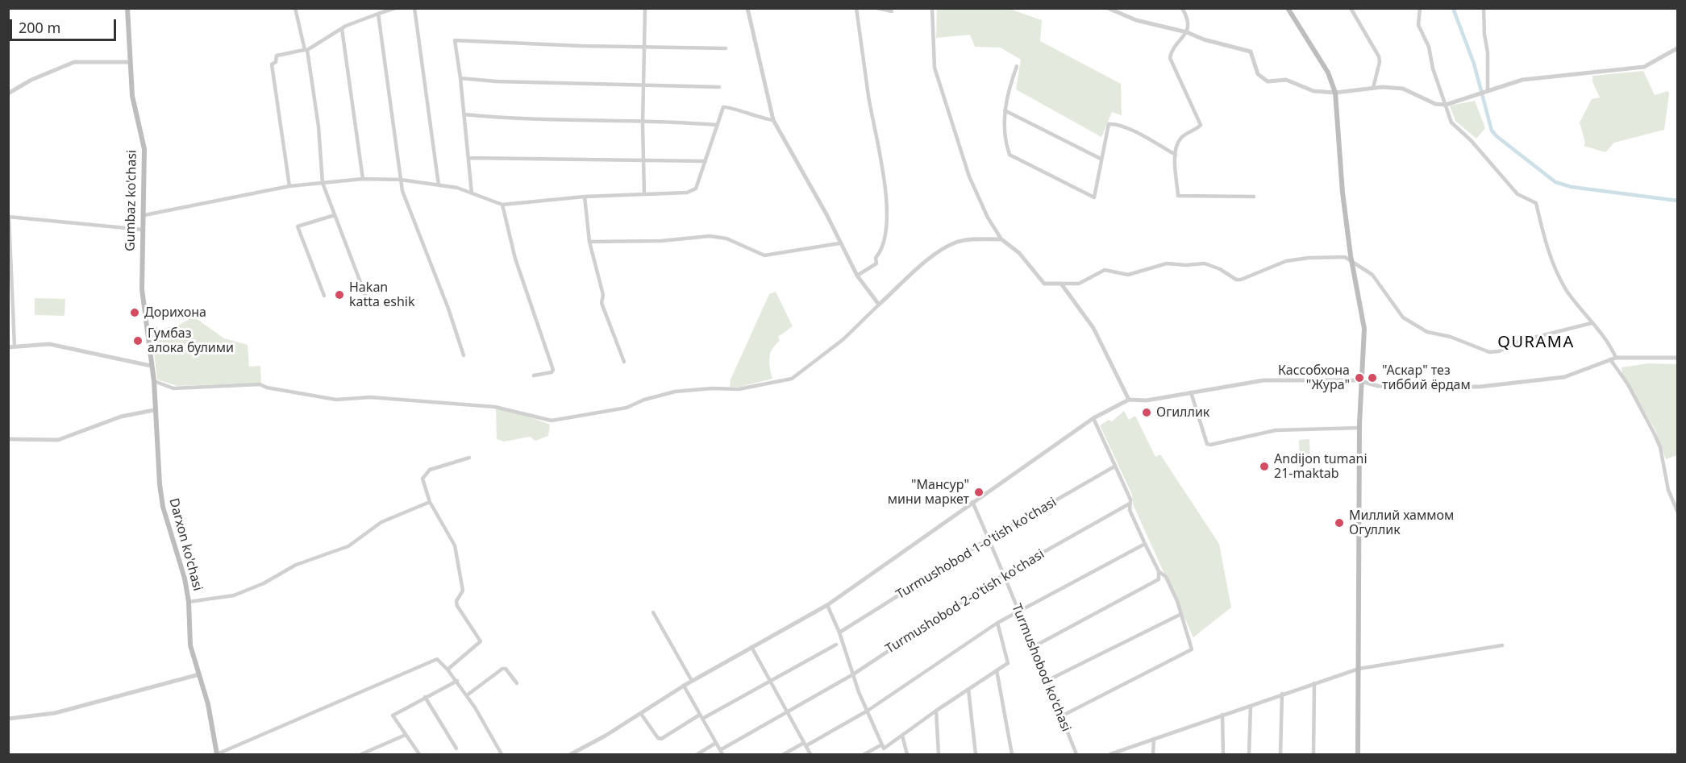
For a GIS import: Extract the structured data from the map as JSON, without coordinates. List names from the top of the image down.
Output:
{
  "streets": {
    "main road": ["Gumbaz ko'chasi", "Darxon ko'chasi"],
    "street": ["Turmushobod 1-o'tish ko'chasi", "Turmushobod 2-o'tish ko'chasi", "Turmushobod ko'chasi"]
  },
  "crossings": [
    ["Gumbaz ko'chasi", "Darxon ko'chasi"],
    ["Turmushobod 1-o'tish ko'chasi", "Turmushobod ko'chasi"],
    ["Turmushobod 2-o'tish ko'chasi", "Turmushobod ko'chasi"]
  ],
  "districts": ["QURAMA"],
  "places": [
    "Hakan katta eshik",
    "Дорихона",
    "Гумбаз алока булими",
    "Кассобхона \"Жура\"",
    "\"Аскар\" тез тиббий ёрдам",
    "Огиллик",
    "Andijon tumani 21-maktab",
    "\"Мансур\" мини маркет",
    "Миллий хаммом Огуллик"
  ],
  "scale_bar": "200 m"
}
